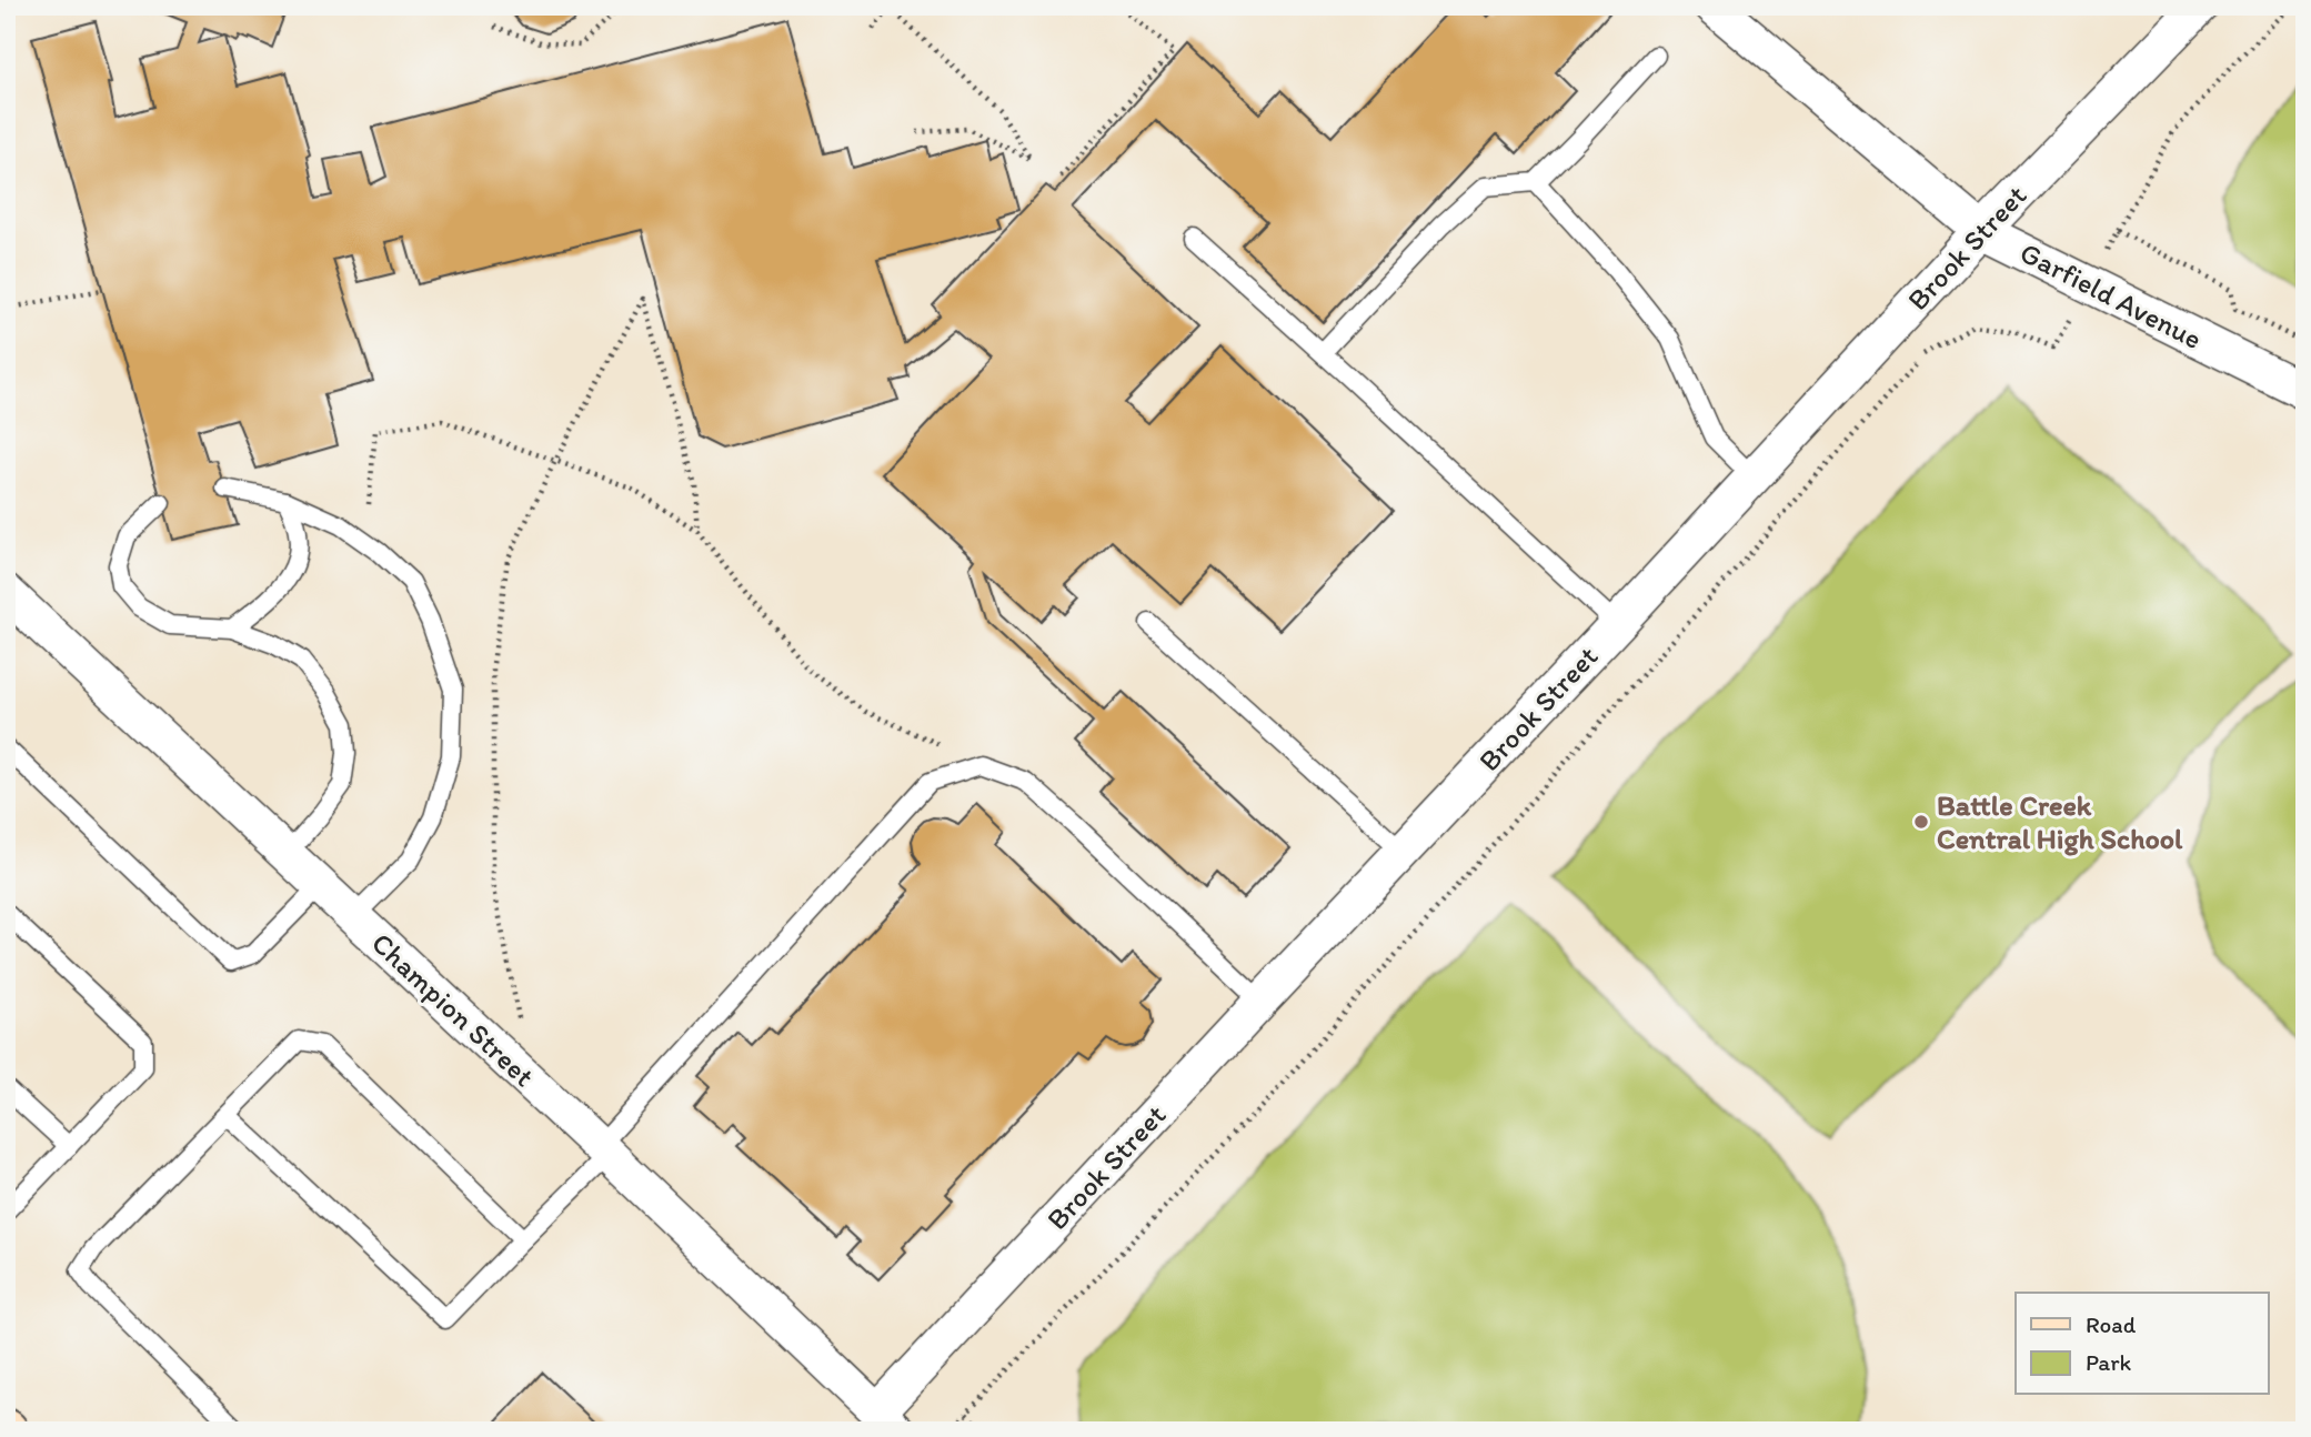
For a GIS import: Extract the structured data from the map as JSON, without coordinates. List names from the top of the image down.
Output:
{
  "streets": {
    "street": ["Brook Street", "Garfield Avenue", "Champion Street"]
  },
  "crossings": [
    ["Brook Street", "Garfield Avenue"],
    ["Brook Street", "Champion Street"]
  ],
  "places": ["Battle Creek Central High School"],
  "legend": ["Road", "Park"]
}
